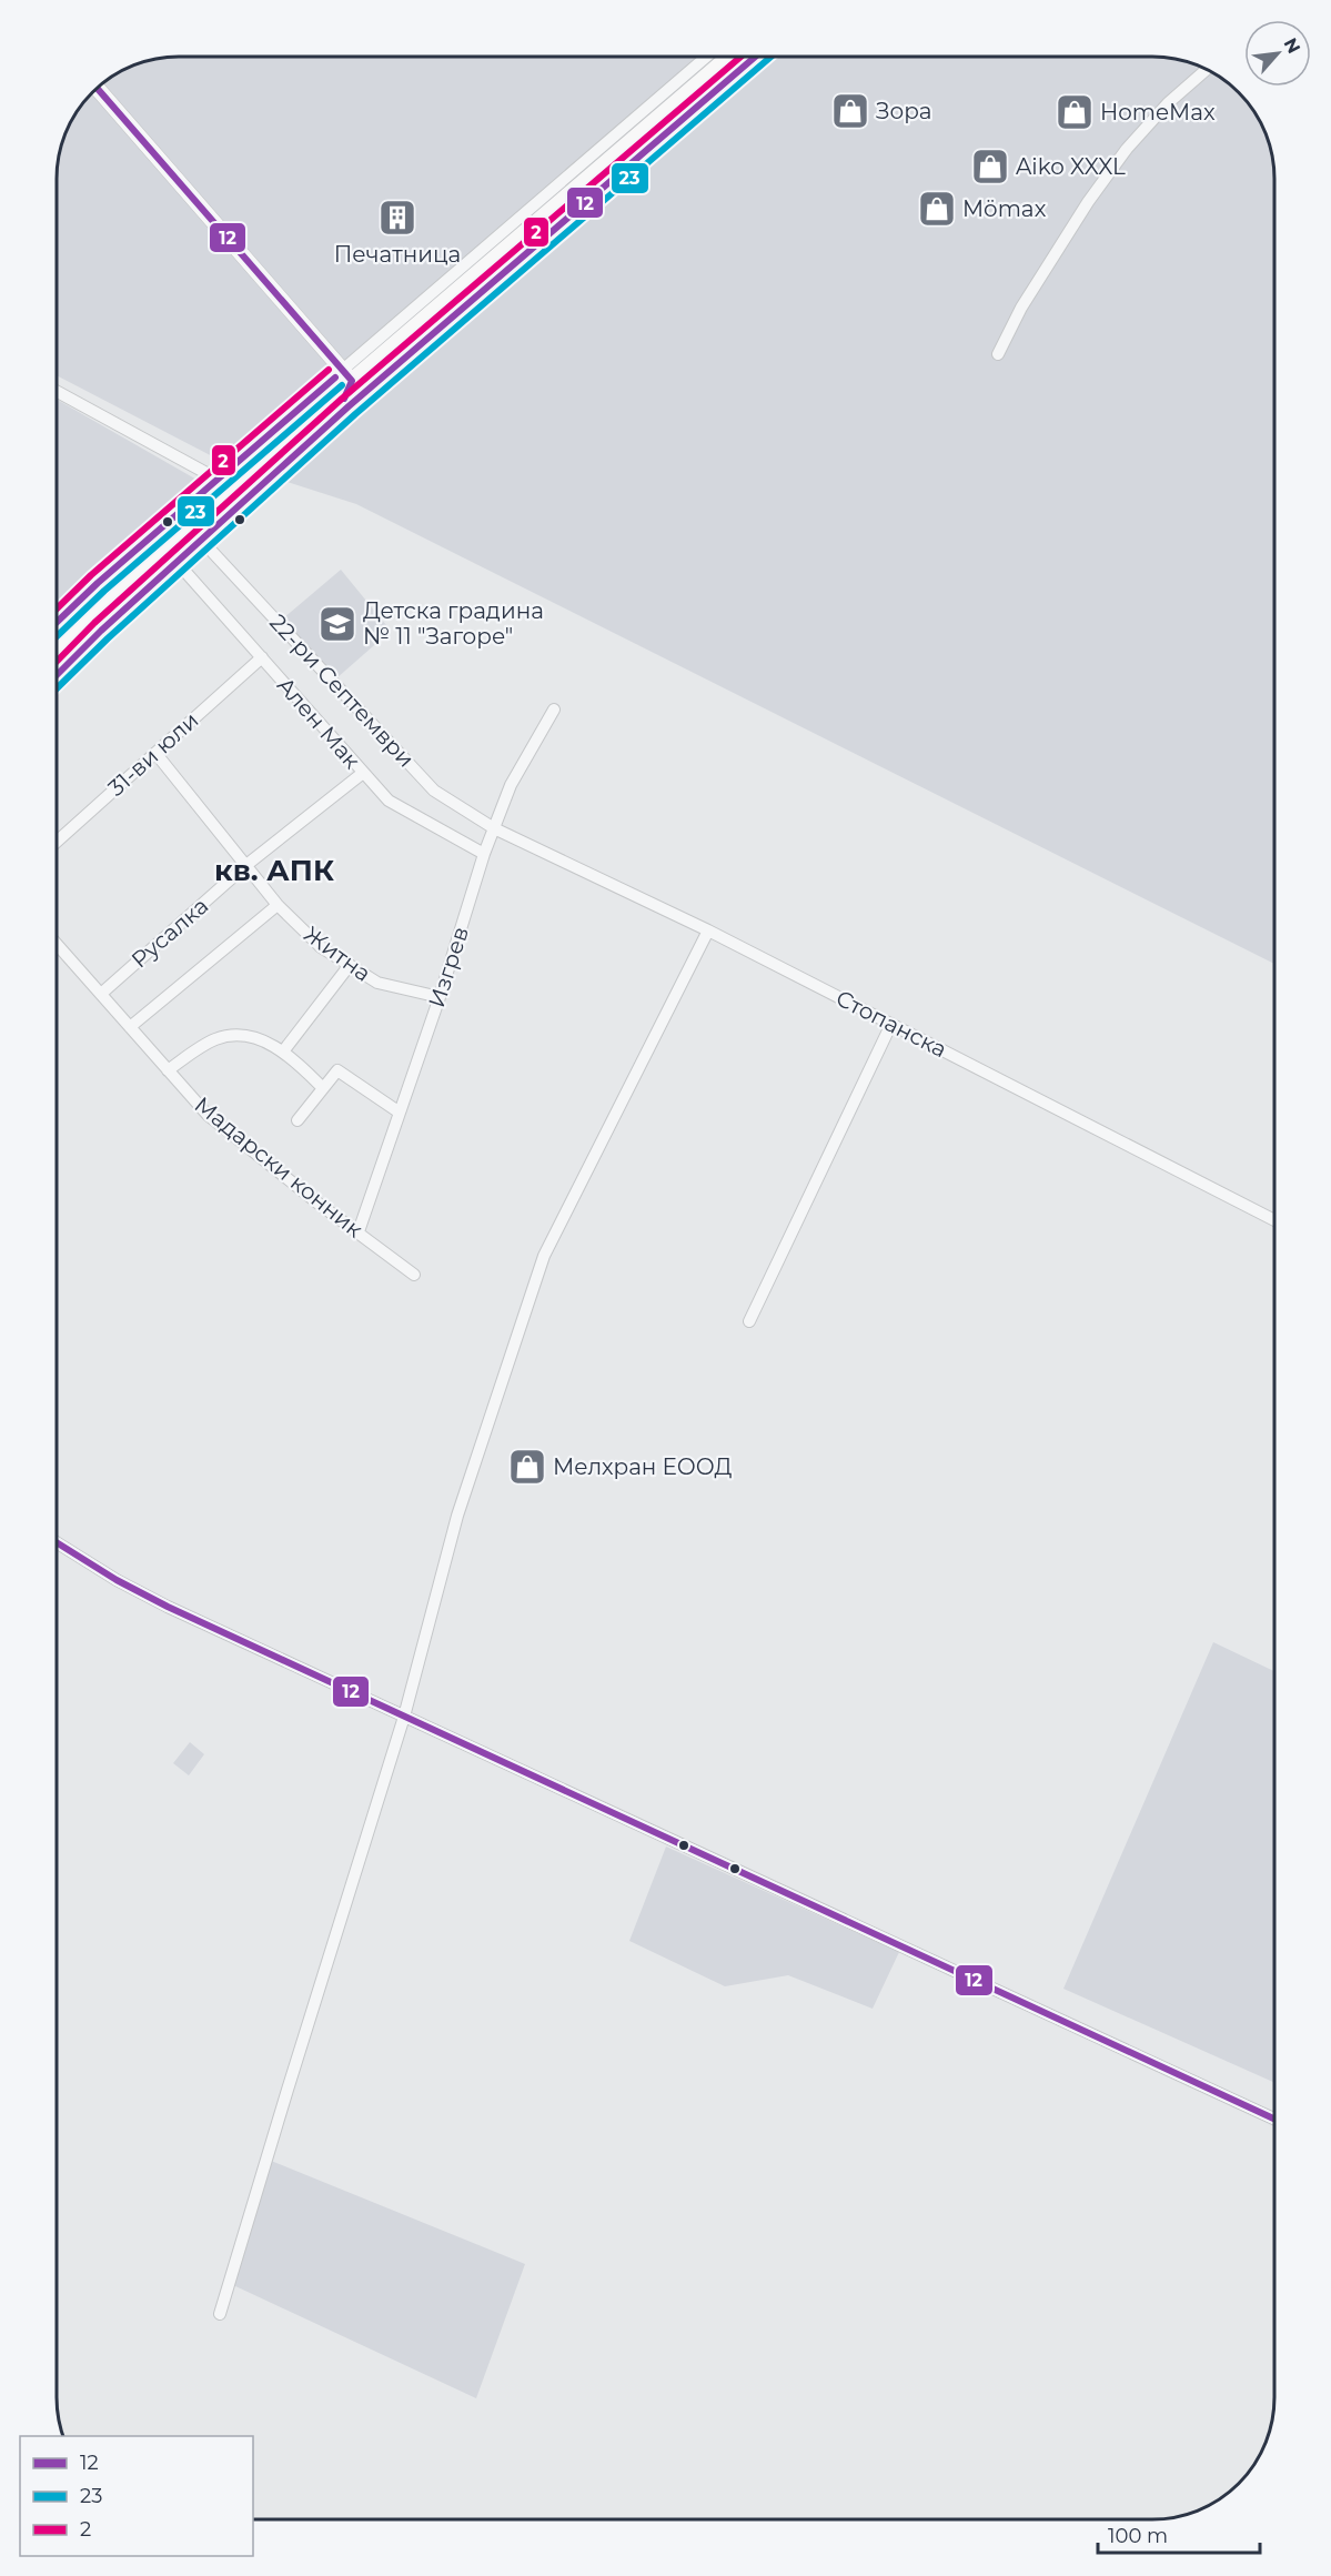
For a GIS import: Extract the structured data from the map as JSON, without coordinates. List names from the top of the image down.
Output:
{
  "streets": {
    "street": [
      "22-ри Септември",
      "Ален Мак",
      "31-ви юли",
      "Русалка",
      "Житна",
      "Изгрев",
      "Стопанска",
      "Мадарски конник"
    ]
  },
  "crossings": [
    ["22-ри Септември", "Изгрев"],
    ["22-ри Септември", "Стопанска"],
    ["Ален Мак", "31-ви юли"],
    ["Ален Мак", "Русалка"],
    ["Ален Мак", "Изгрев"],
    ["31-ви юли", "Житна"],
    ["Русалка", "Житна"],
    ["Русалка", "Мадарски конник"],
    ["Житна", "Изгрев"],
    ["Изгрев", "Стопанска"],
    ["Изгрев", "Мадарски конник"]
  ],
  "districts": ["кв. АПК"],
  "places": {
    "shop": [
      "Зора",
      "HomeMax",
      "Aiko XXXL",
      "Mömax",
      "Мелхран ЕООД"
    ],
    "building": ["Печатница"],
    "school or university": ["Детска градина № 11 \"Загоре\""]
  },
  "lines": ["transit line 12", "transit line 23", "transit line 2"],
  "legend": ["12", "23", "2"],
  "scale_bar": "100 m",
  "north": "top right"
}
